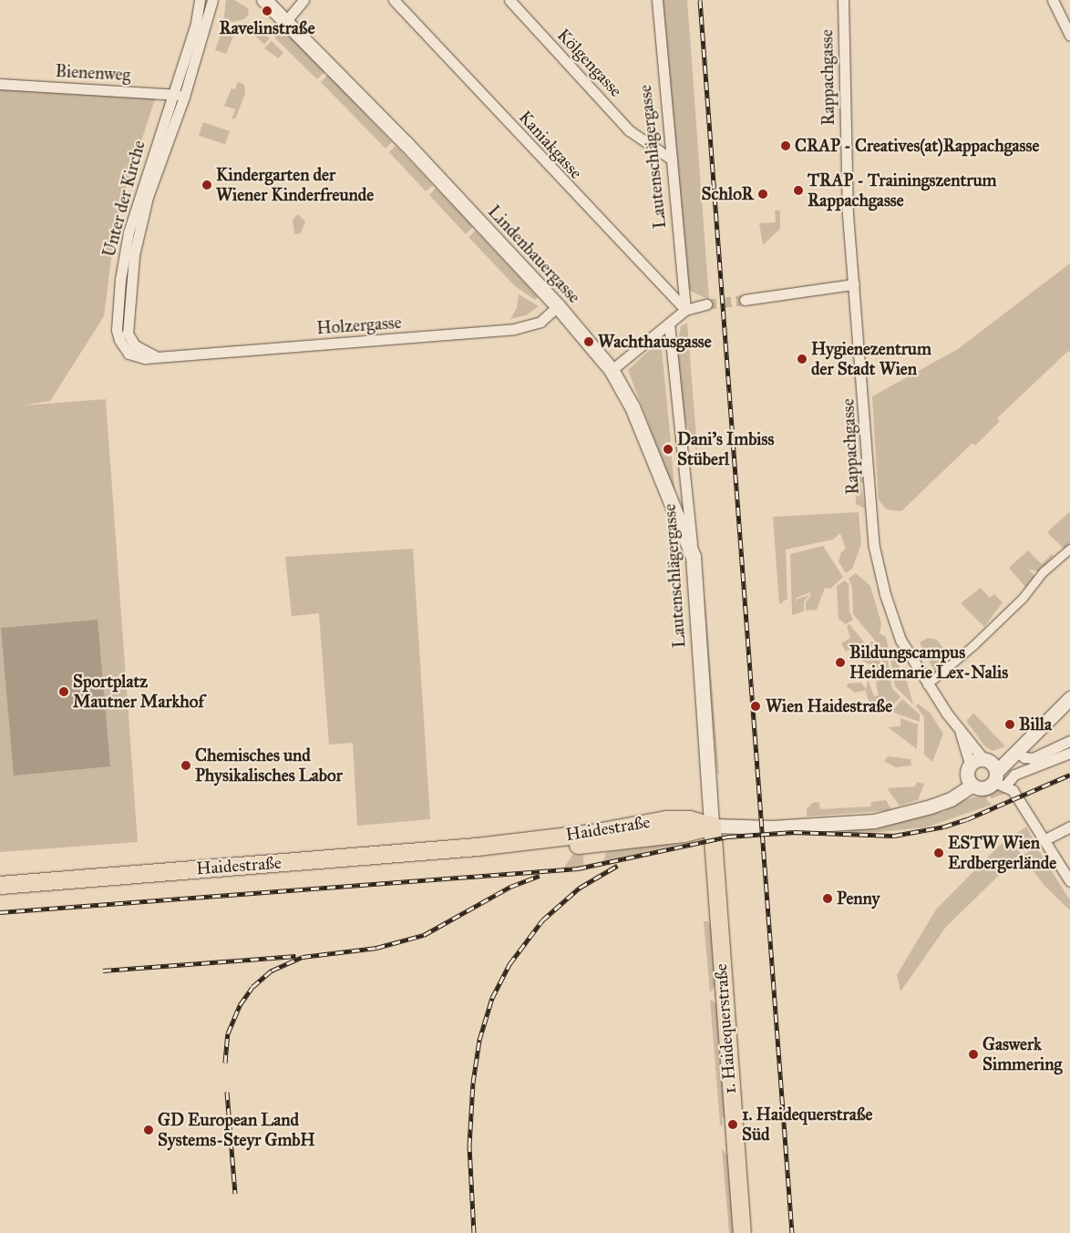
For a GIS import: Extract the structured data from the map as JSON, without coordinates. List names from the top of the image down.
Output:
{
  "streets": {
    "main road": [
      "Lautenschlägergasse",
      "Lindenbauergasse",
      "Haidestraße",
      "1. Haidequerstraße"
    ],
    "street": [
      "Kölgengasse",
      "Bienenweg",
      "Rappachgasse",
      "Kaniakgasse",
      "Unter der Kirche",
      "Holzergasse"
    ]
  },
  "crossings": [
    ["Kölgengasse", "Lautenschlägergasse"],
    ["Bienenweg", "Unter der Kirche"],
    ["Rappachgasse", "Haidestraße"],
    ["Kaniakgasse", "Lautenschlägergasse"],
    ["Lautenschlägergasse", "Lindenbauergasse"],
    ["Lautenschlägergasse", "Haidestraße"],
    ["Lautenschlägergasse", "1. Haidequerstraße"],
    ["Unter der Kirche", "Holzergasse"],
    ["Lindenbauergasse", "Holzergasse"],
    ["Haidestraße", "1. Haidequerstraße"]
  ],
  "places": [
    "Ravelinstraße",
    "CRAP - Creatives(at)Rappachgasse",
    "Kindergarten der Wiener Kinderfreunde",
    "TRAP - Trainingszentrum Rappachgasse",
    "SchloR",
    "Wachthausgasse",
    "Hygienezentrum der Stadt Wien",
    "Dani's Imbiss Stüberl",
    "Bildungscampus Heidemarie Lex-Nalis",
    "Sportplatz Mautner Markhof",
    "Wien Haidestraße",
    "Billa",
    "Chemisches und Physikalisches Labor",
    "ESTW Wien Erdbergerlände",
    "Penny",
    "Gaswerk Simmering",
    "1. Haidequerstraße Süd",
    "GD European Land Systems-Steyr GmbH"
  ]
}
